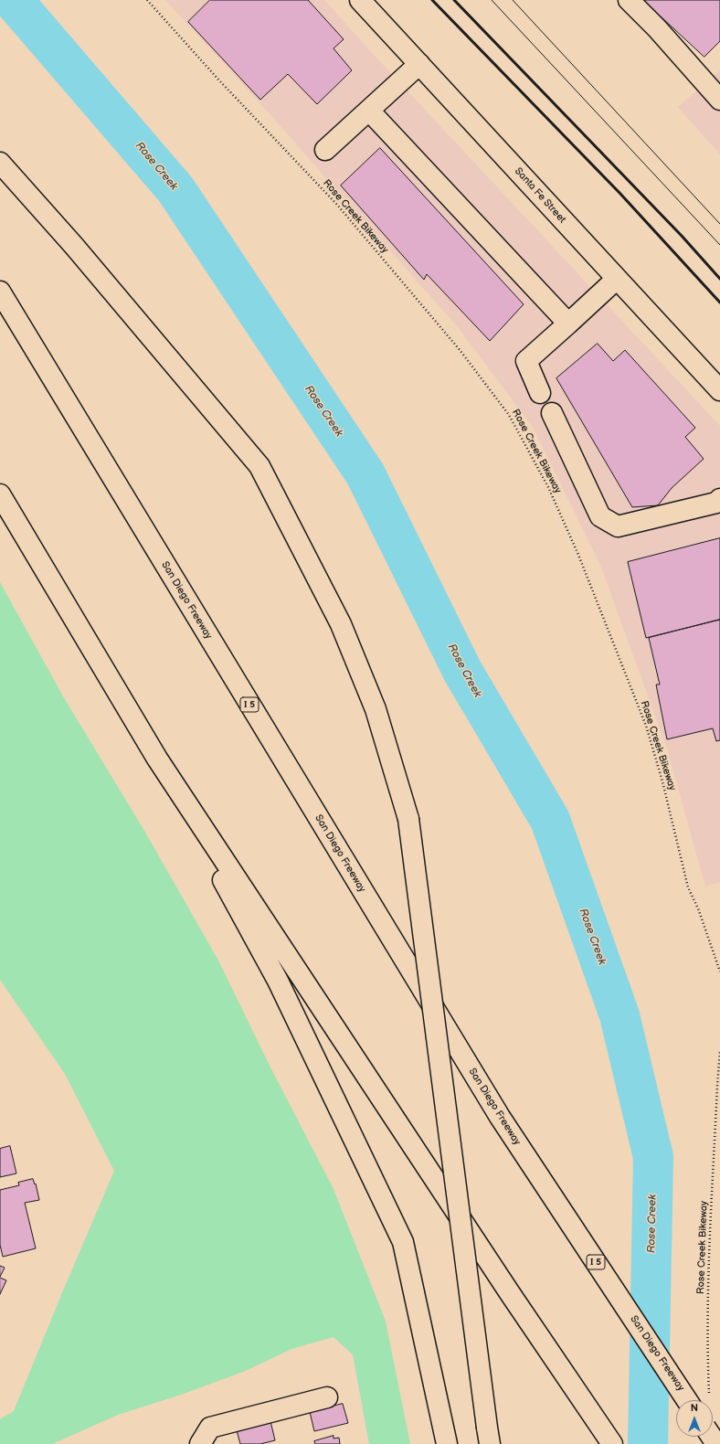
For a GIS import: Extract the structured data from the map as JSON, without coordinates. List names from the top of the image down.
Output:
{
  "streets": {
    "main road": ["Santa Fe Street", "San Diego Freeway", "I 5"],
    "path": ["Rose Creek Bikeway"]
  },
  "water": ["Rose Creek"],
  "north": "top"
}
